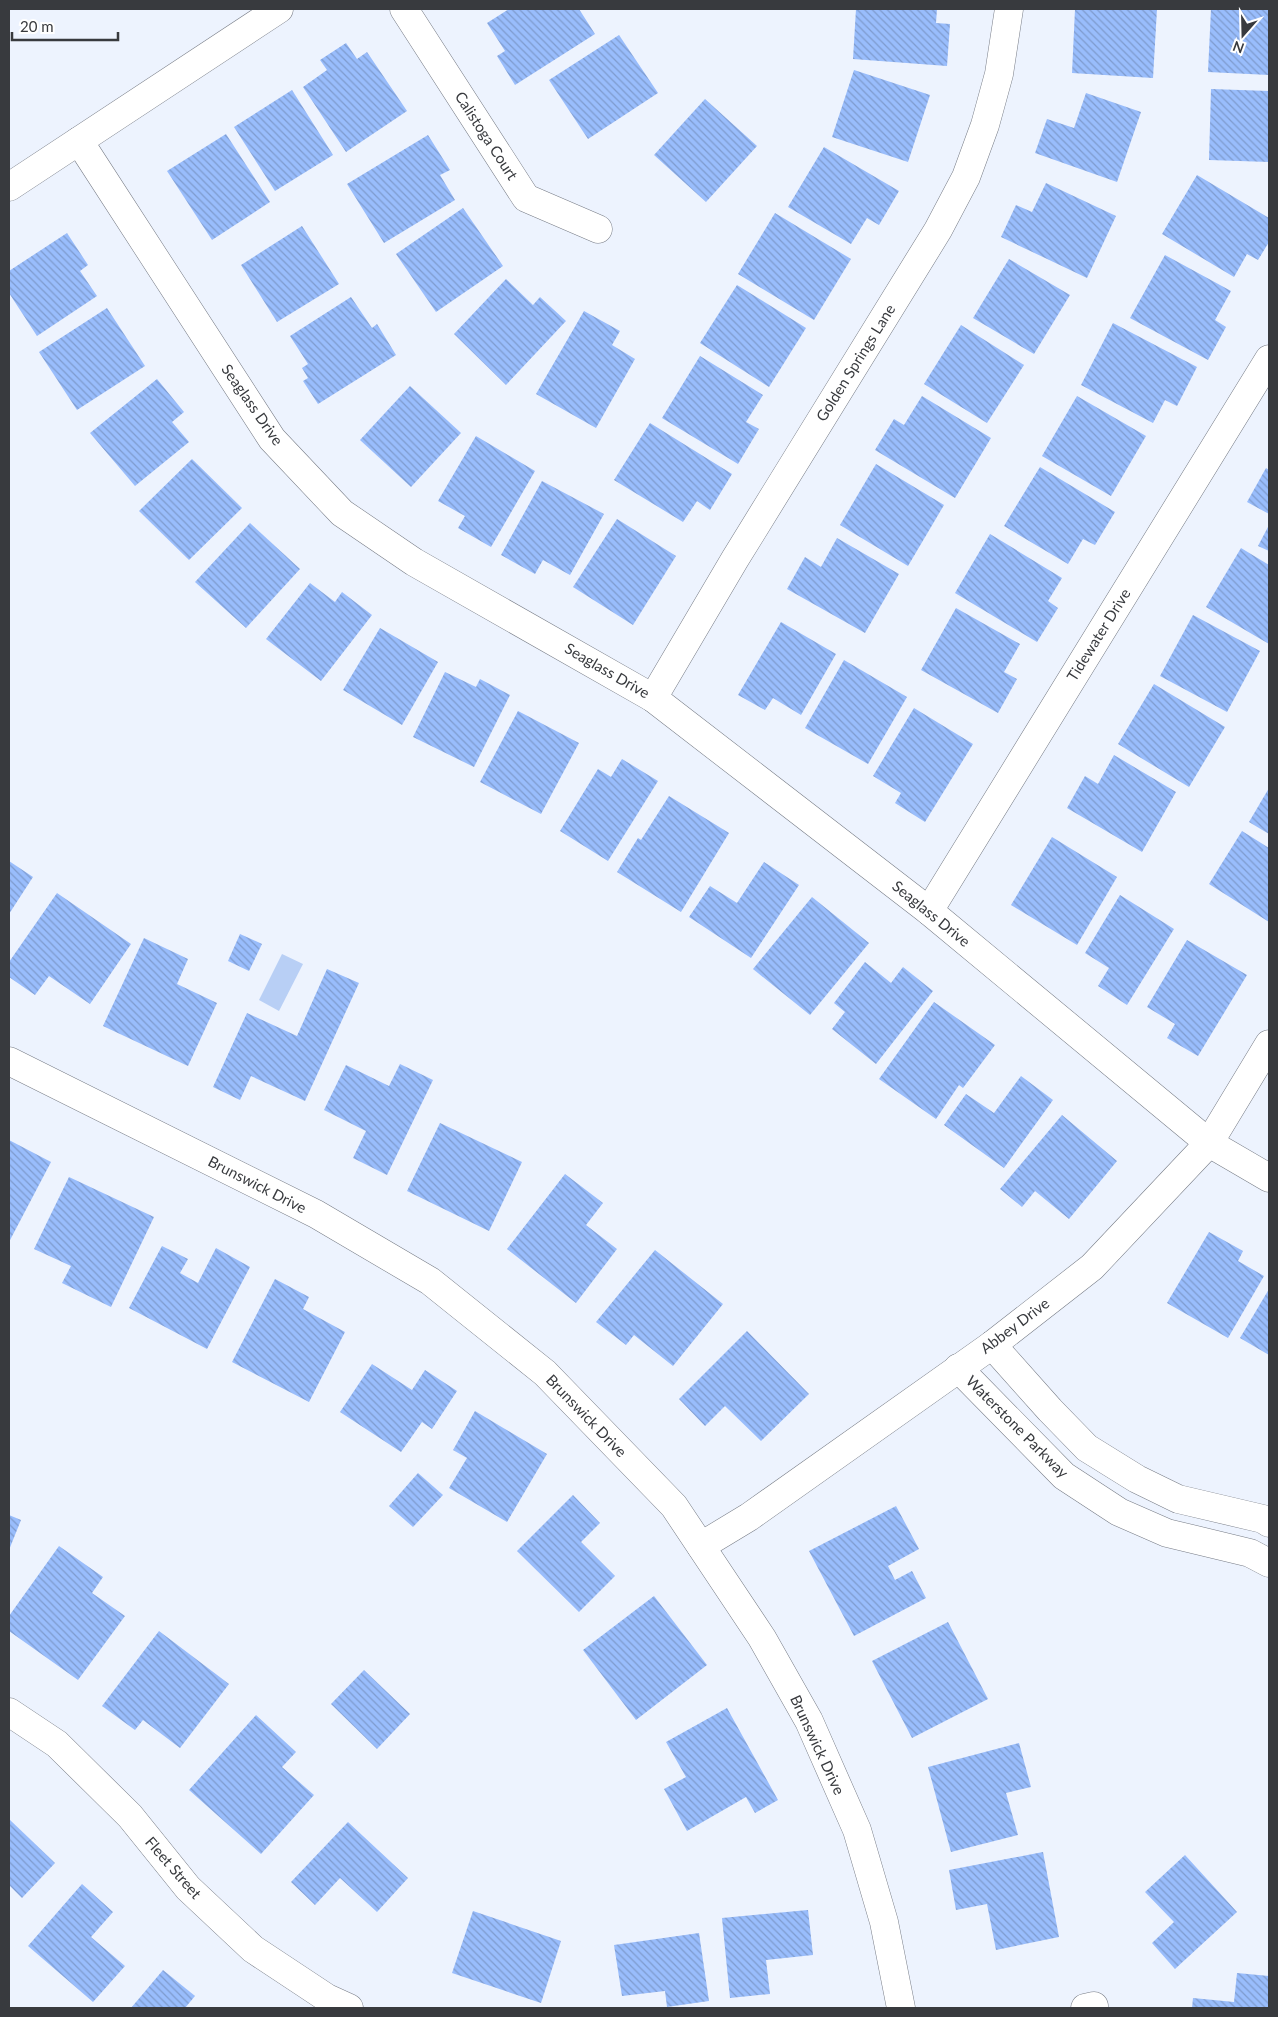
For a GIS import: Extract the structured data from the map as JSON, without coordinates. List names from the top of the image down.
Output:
{
  "streets": {
    "street": [
      "Calistoga Court",
      "Golden Springs Lane",
      "Seaglass Drive",
      "Tidewater Drive",
      "Brunswick Drive",
      "Abbey Drive",
      "Waterstone Parkway",
      "Fleet Street"
    ]
  },
  "crossings": [
    ["Golden Springs Lane", "Seaglass Drive"],
    ["Seaglass Drive", "Tidewater Drive"],
    ["Seaglass Drive", "Abbey Drive"],
    ["Brunswick Drive", "Abbey Drive"],
    ["Abbey Drive", "Waterstone Parkway"]
  ],
  "scale_bar": "20 m",
  "north": "bottom"
}
